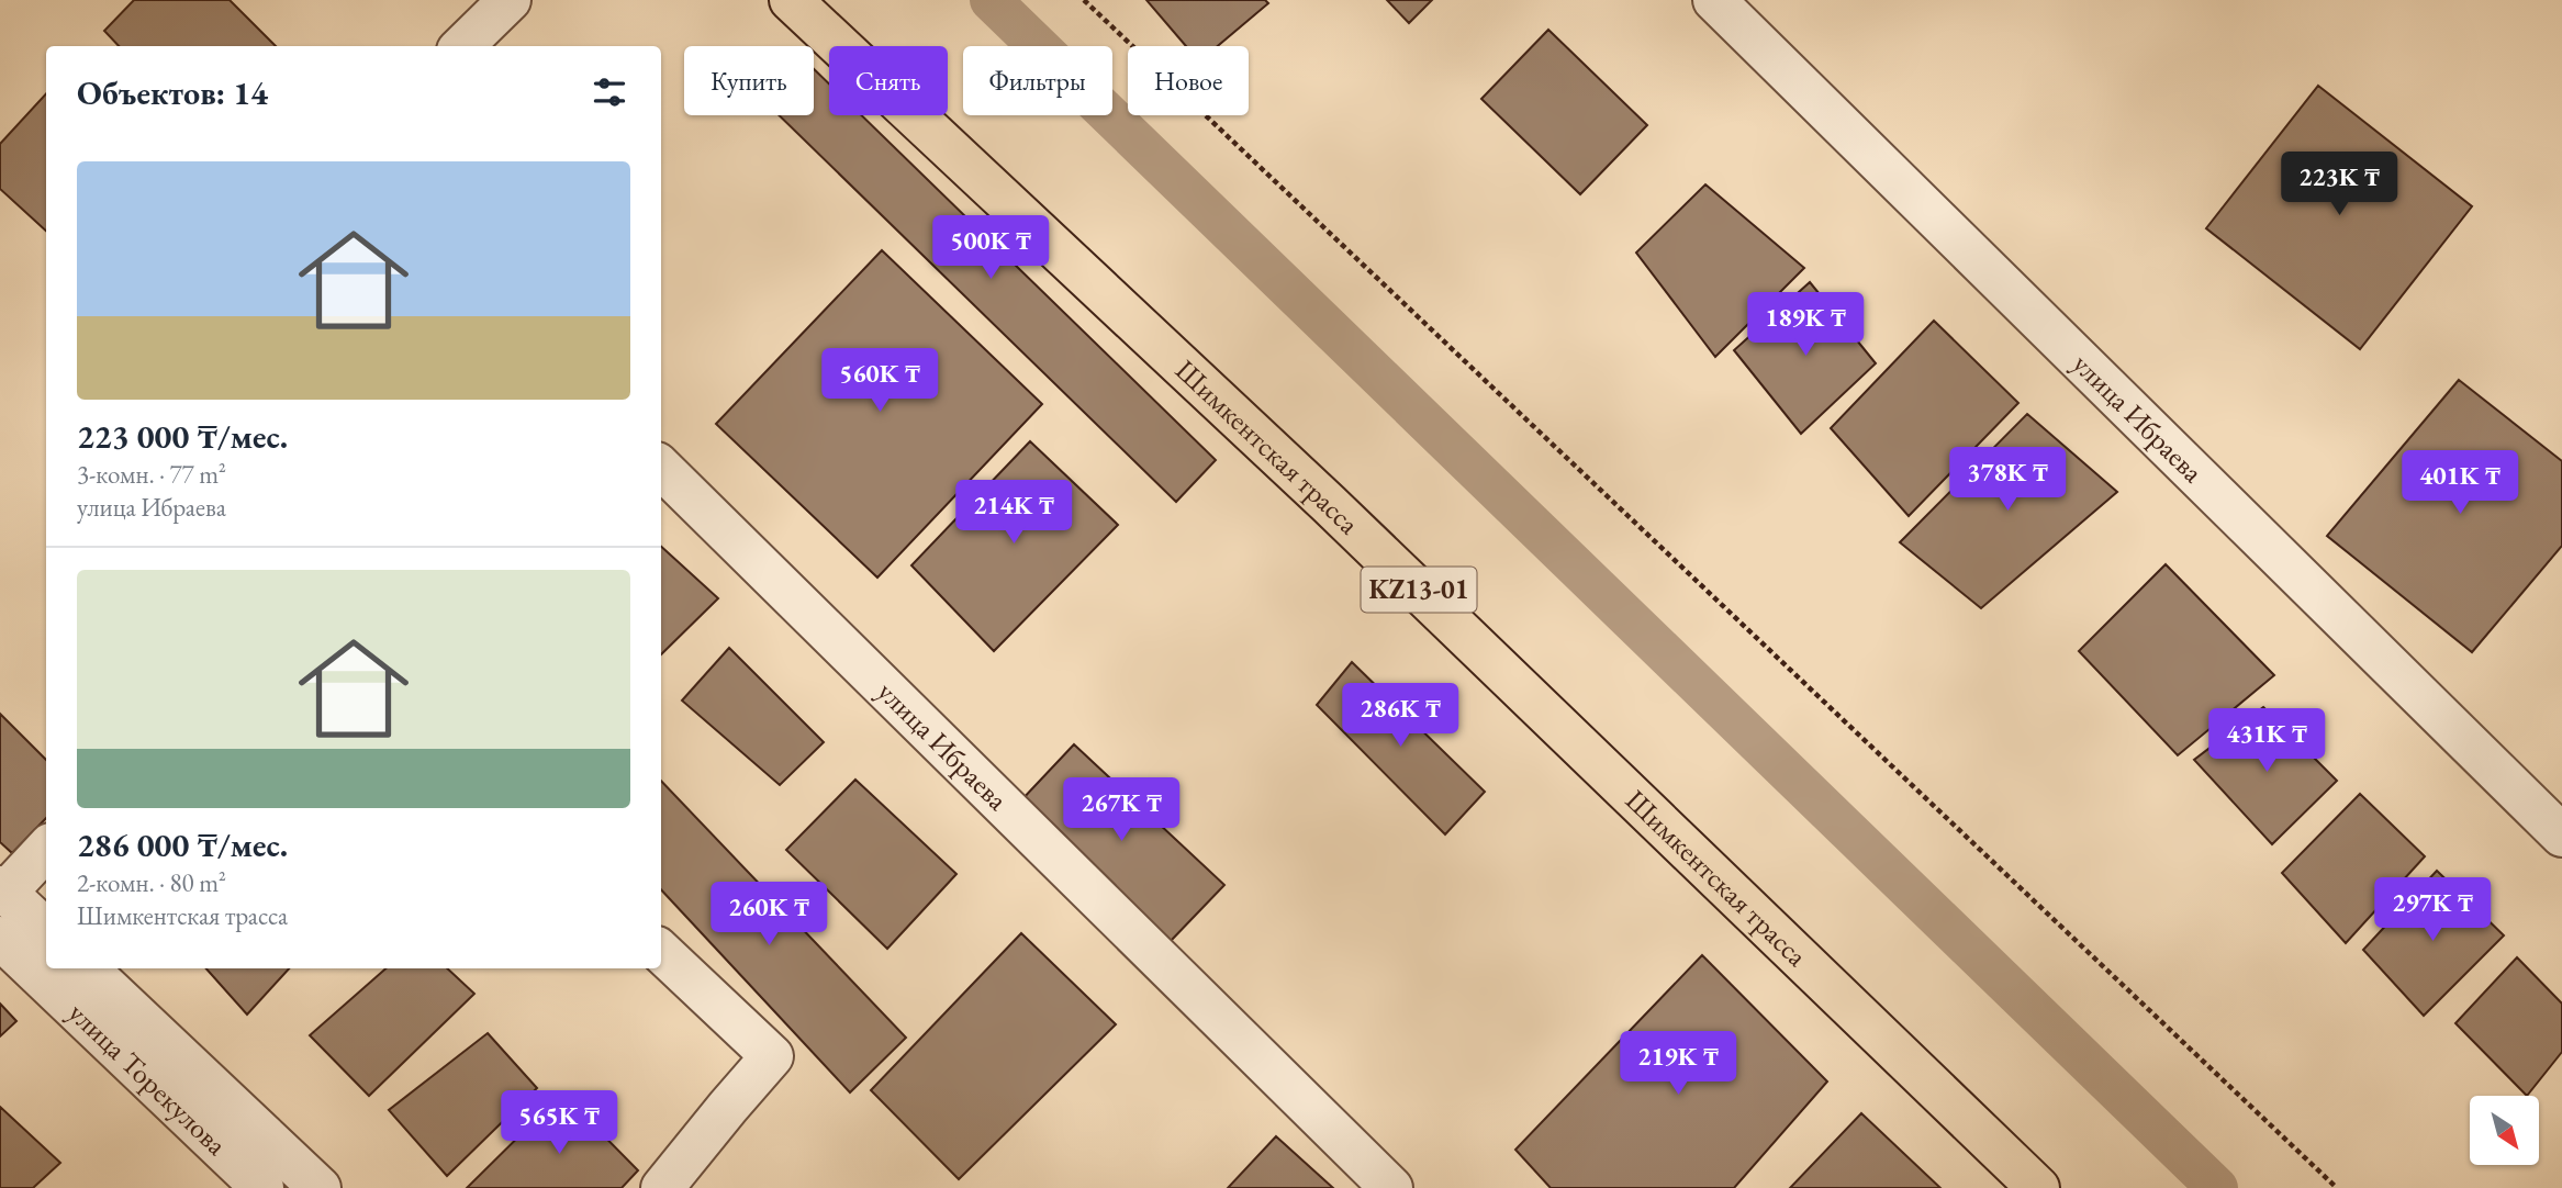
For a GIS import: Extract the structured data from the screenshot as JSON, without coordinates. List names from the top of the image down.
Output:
{
  "streets": {
    "main road": ["Шимкентская трасса", "KZ13-01"],
    "street": ["улица Ибраева", "улица Торекулова"]
  },
  "north": "bottom right",
  "page": {
    "chip": [
      "Купить",
      "Снять",
      "Фильтры",
      "Новое"
    ],
    "heading": "Объектов: 14",
    "list": [
      {
        "name": "223 000 ₸/мес.",
        "note": "3-комн. · 77 m² · улица Ибраева"
      },
      {
        "name": "286 000 ₸/мес.",
        "note": "2-комн. · 80 m² · Шимкентская трасса"
      }
    ],
    "price": [
      "223K ₸",
      "500K ₸",
      "189K ₸",
      "560K ₸",
      "378K ₸",
      "401K ₸",
      "214K ₸",
      "286K ₸",
      "431K ₸",
      "267K ₸",
      "297K ₸",
      "260K ₸",
      "219K ₸",
      "565K ₸"
    ]
  }
}
